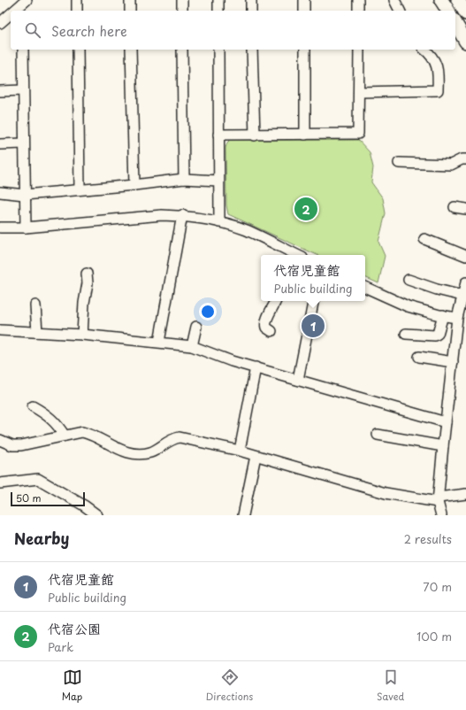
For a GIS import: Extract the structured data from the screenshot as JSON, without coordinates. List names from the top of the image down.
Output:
{
  "scale_bar": "50 m",
  "page": {
    "search": "Search here",
    "pins": ["2", "1"],
    "popup": ["代宿児童館", "Public building"],
    "scale": "50 m",
    "heading": ["Nearby", "2 results"],
    "list": [
      {
        "mark": "1",
        "name": "代宿児童館",
        "note": "Public building",
        "value": "70 m"
      },
      {
        "mark": "2",
        "name": "代宿公園",
        "note": "Park",
        "value": "100 m"
      }
    ],
    "nav": ["Map", "Directions", "Saved"]
  }
}
